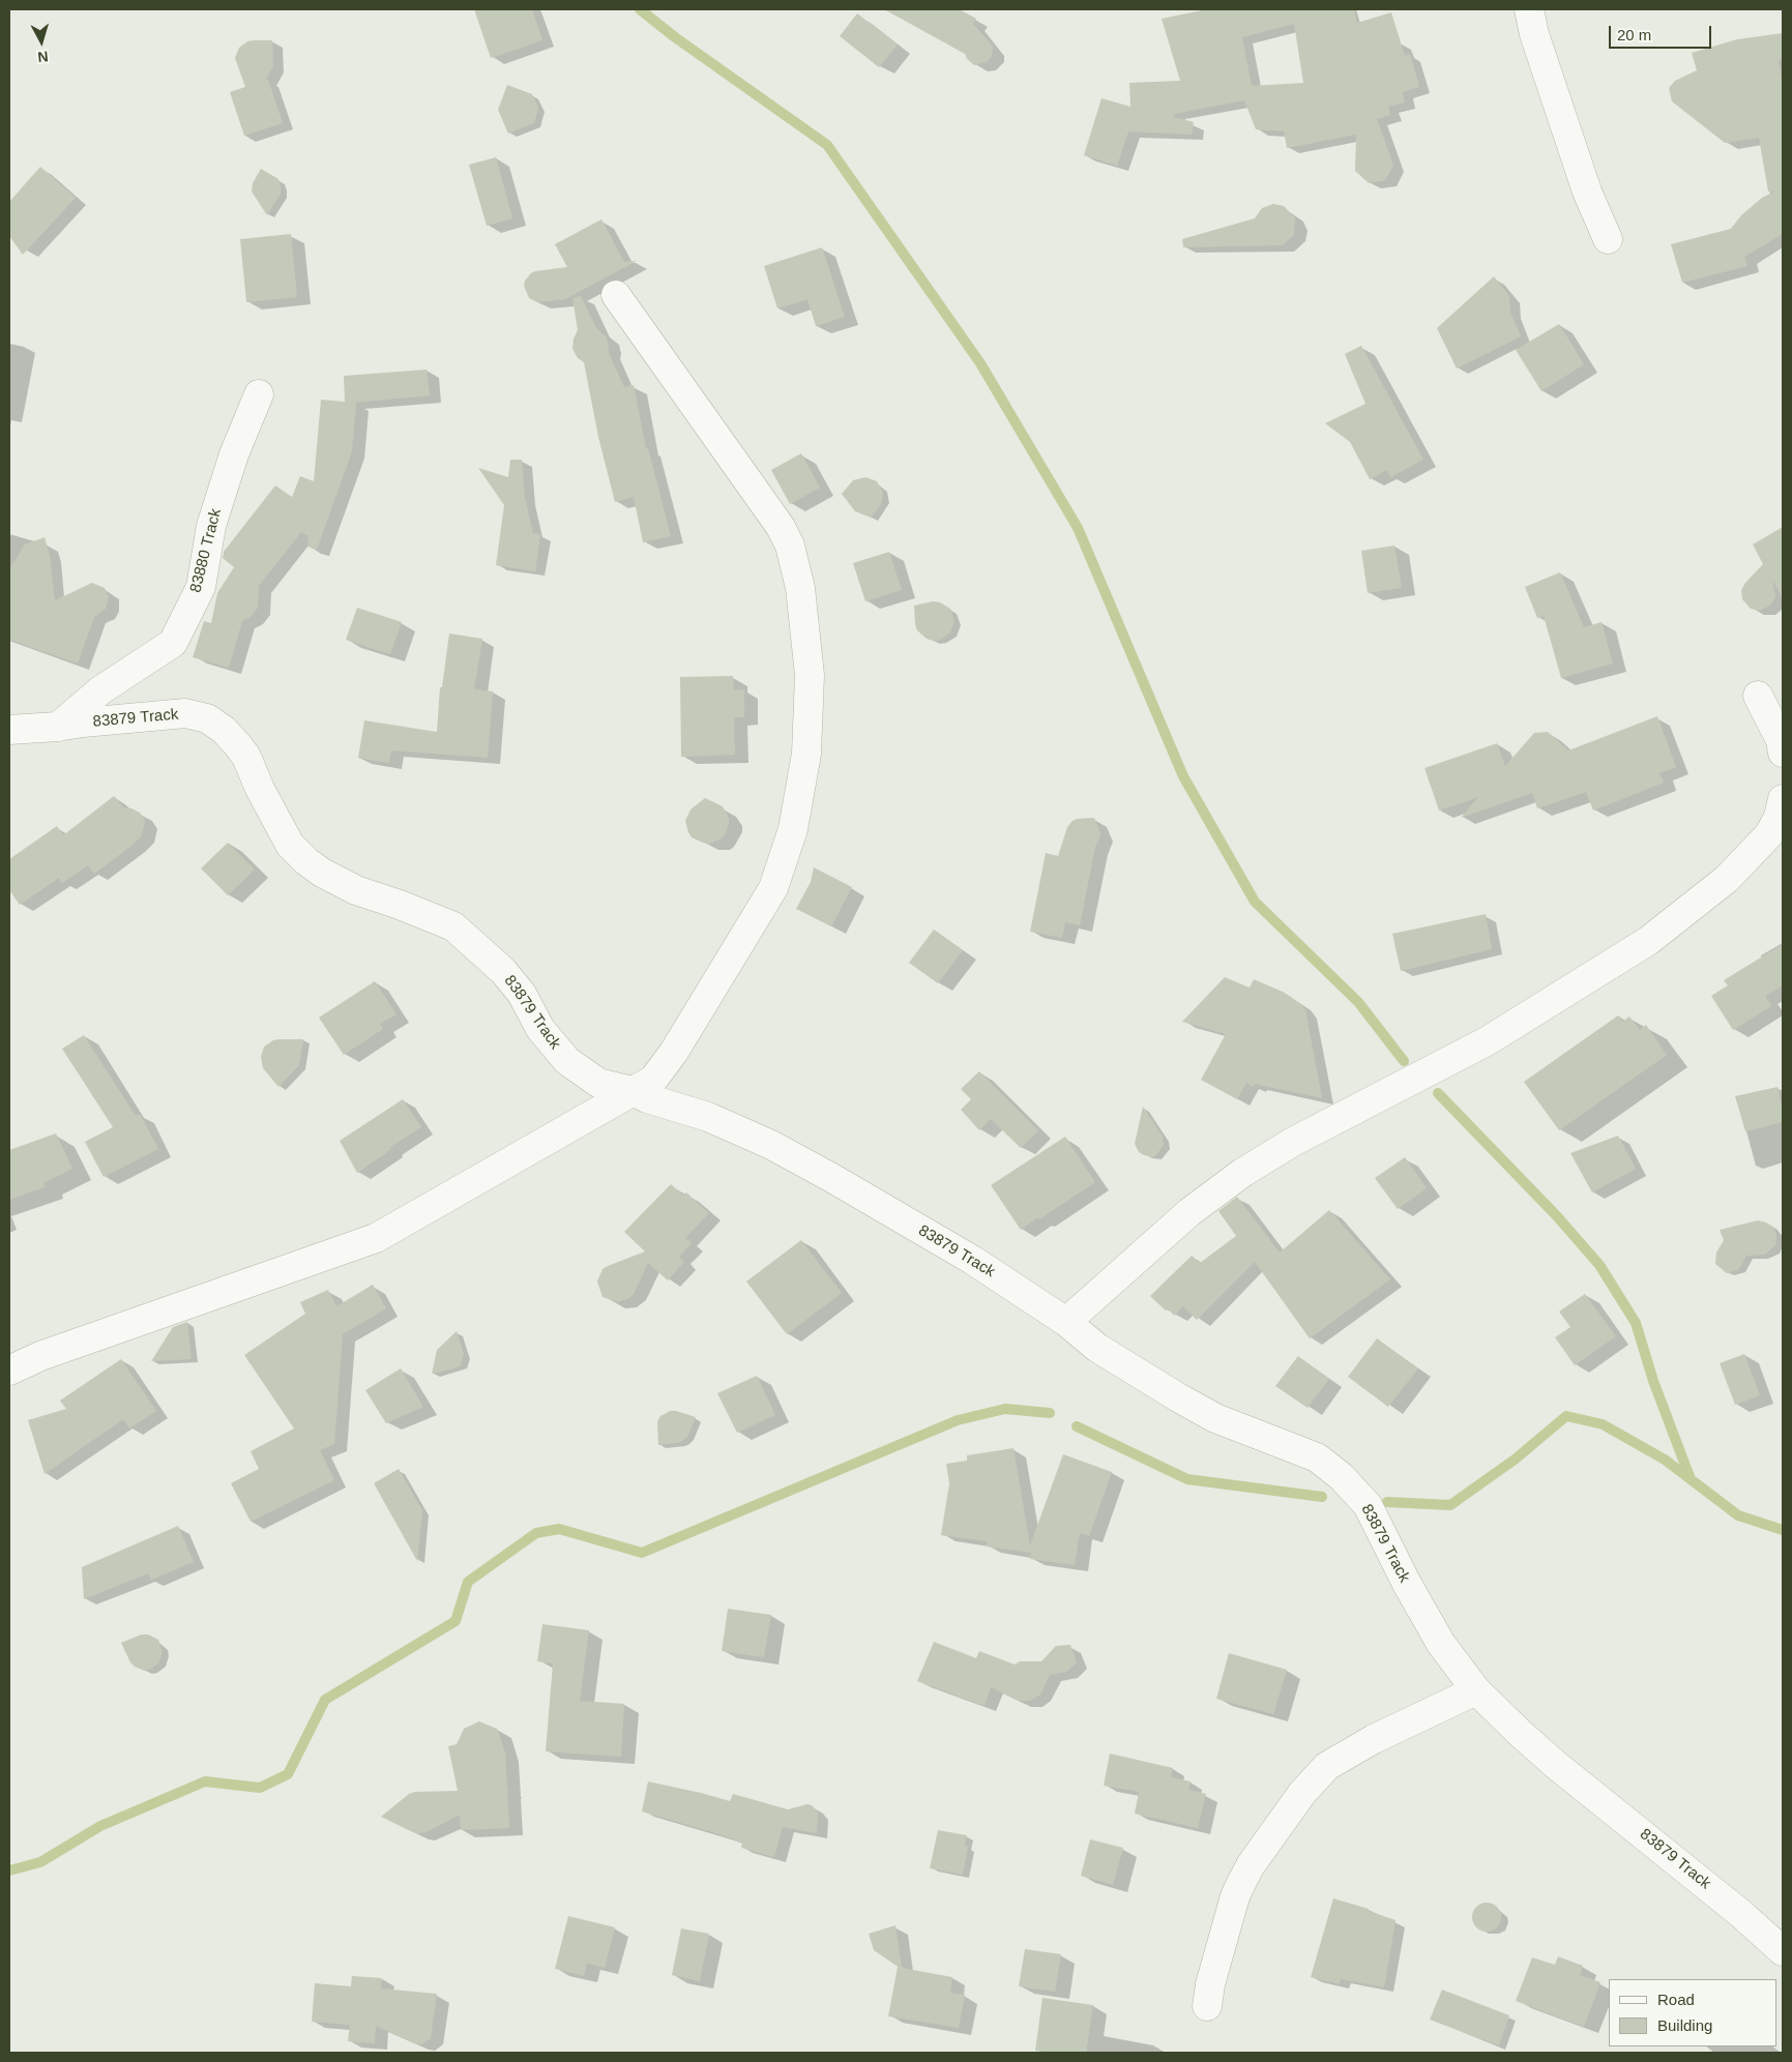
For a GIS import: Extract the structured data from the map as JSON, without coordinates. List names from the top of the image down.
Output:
{
  "streets": {
    "street": ["83880 Track", "83879 Track"]
  },
  "crossings": [
    ["83880 Track", "83879 Track"]
  ],
  "legend": ["Road", "Building"],
  "scale_bar": "20 m",
  "north": "bottom"
}
